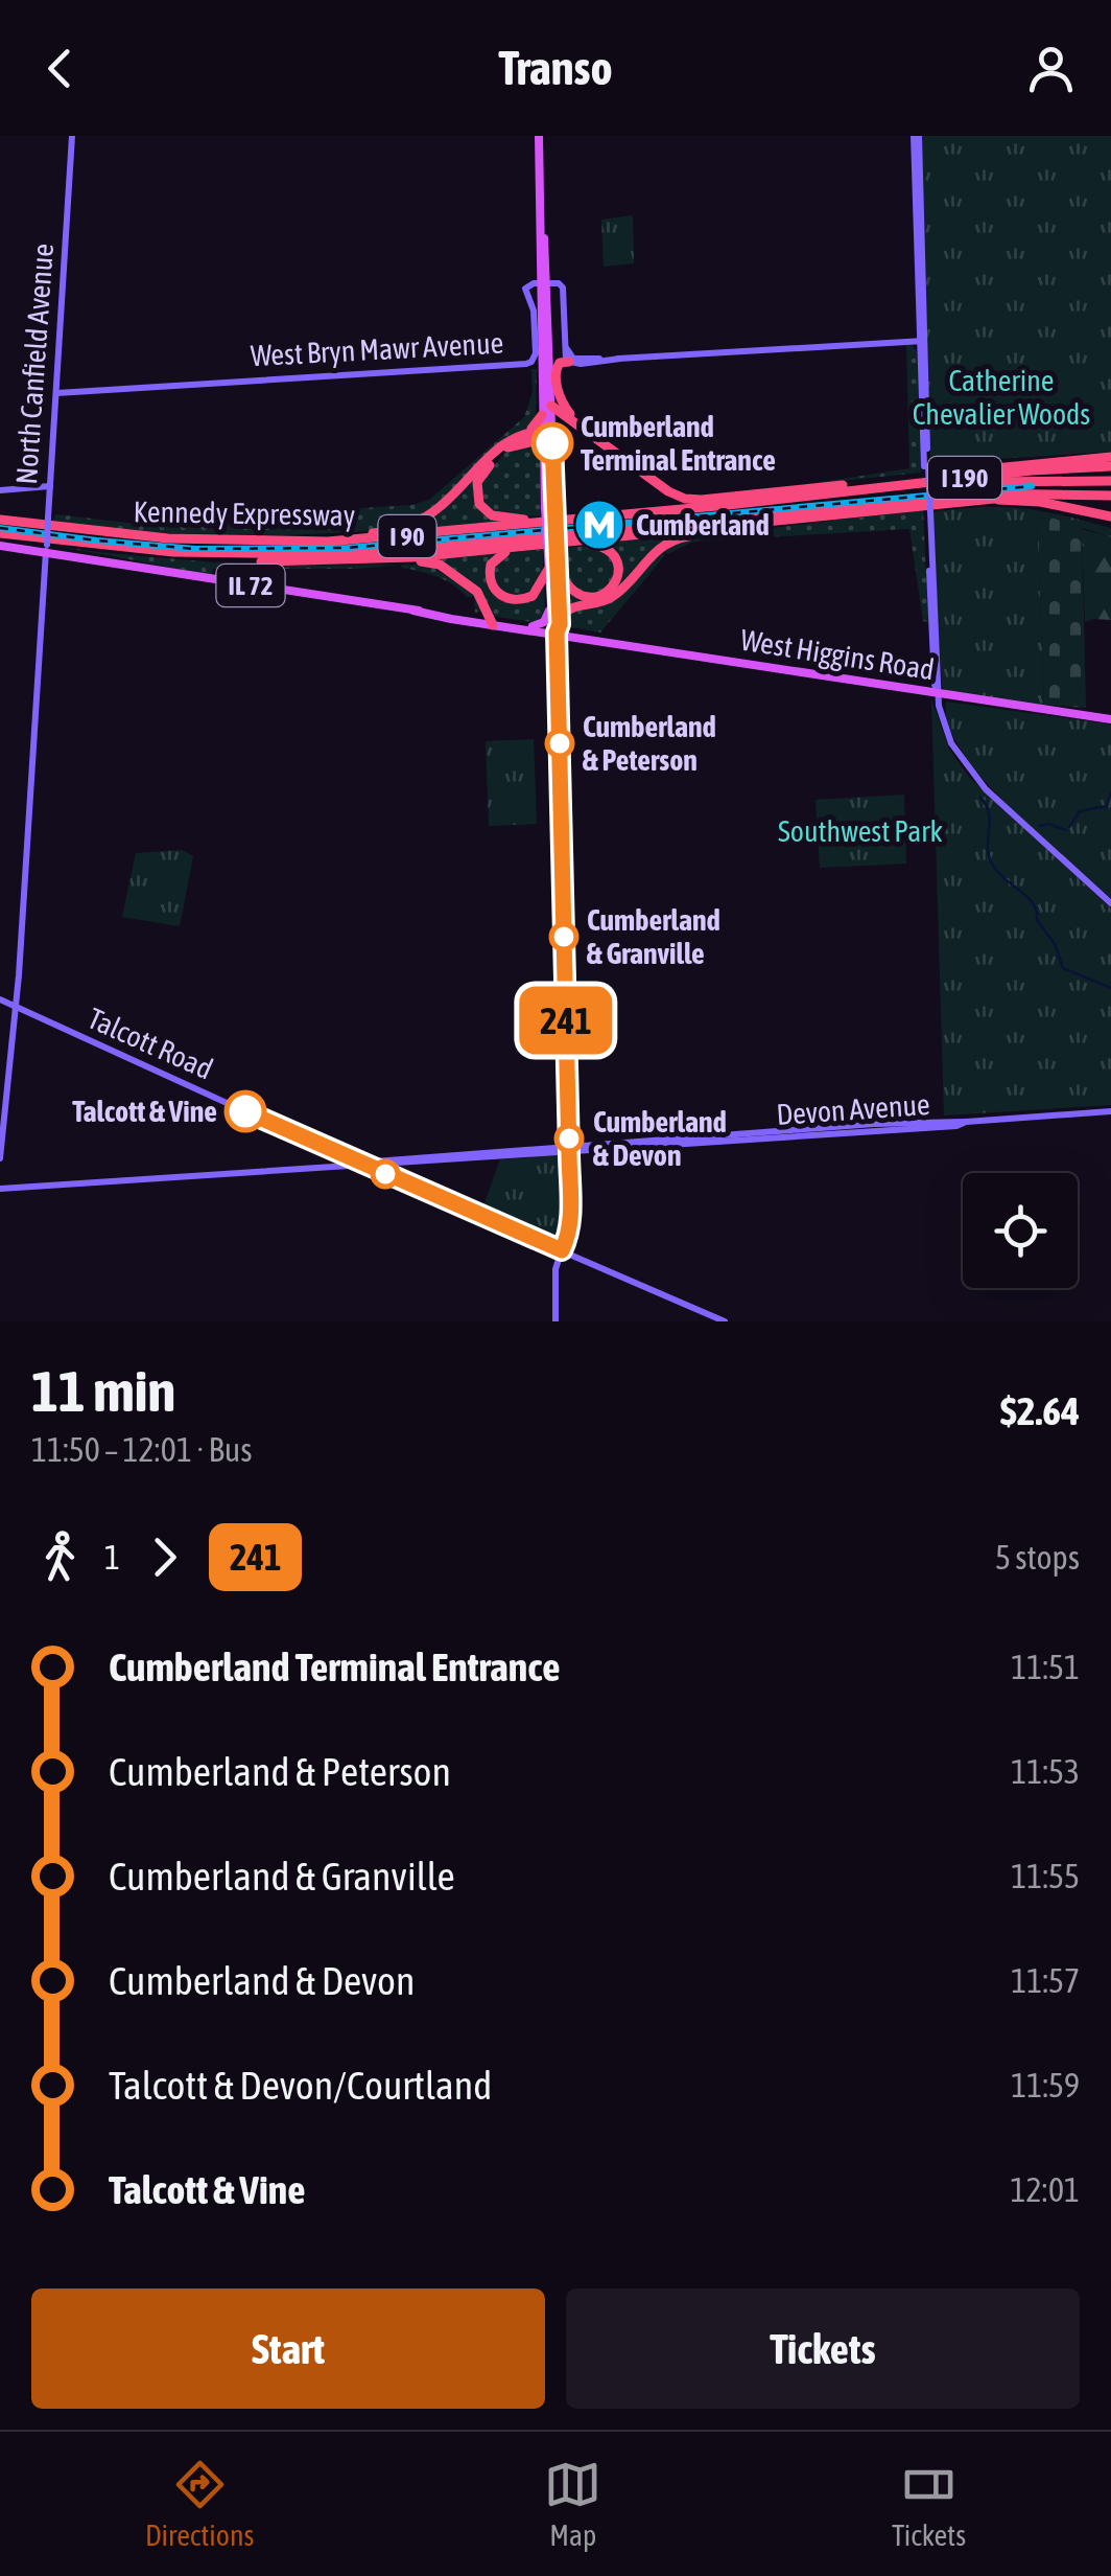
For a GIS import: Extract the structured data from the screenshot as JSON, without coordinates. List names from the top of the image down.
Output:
{
  "streets": {
    "highway": ["I 190", "Kennedy Expressway", "I 90"],
    "main road": ["IL 72", "West Higgins Road"],
    "street": [
      "West Bryn Mawr Avenue",
      "North Canfield Avenue",
      "Talcott Road",
      "Devon Avenue"
    ]
  },
  "crossings": [
    ["West Bryn Mawr Avenue", "North Canfield Avenue"],
    ["North Canfield Avenue", "West Higgins Road"],
    ["North Canfield Avenue", "Talcott Road"],
    ["I 190", "Kennedy Expressway"],
    ["I 190", "I 90"],
    ["Kennedy Expressway", "I 90"],
    ["Talcott Road", "Devon Avenue"]
  ],
  "parks": ["Catherine Chevalier Woods", "Southwest Park"],
  "places": {
    "other": [
      "Cumberland Terminal Entrance",
      "Cumberland & Peterson",
      "Cumberland & Granville",
      "Talcott & Vine",
      "Cumberland & Devon"
    ],
    "metro station": ["Cumberland"]
  },
  "lines": ["bus line 241"],
  "page": {
    "header": "Transo",
    "on_map": "241",
    "heading": ["11 min", "11:50 – 12:01 · Bus", "$2.64"],
    "legs": ["1", "241", "5 stops"],
    "list": [
      {
        "name": "Cumberland Terminal Entrance",
        "value": "11:51"
      },
      {
        "name": "Cumberland & Peterson",
        "value": "11:53"
      },
      {
        "name": "Cumberland & Granville",
        "value": "11:55"
      },
      {
        "name": "Cumberland & Devon",
        "value": "11:57"
      },
      {
        "name": "Talcott & Devon/Courtland",
        "value": "11:59"
      },
      {
        "name": "Talcott & Vine",
        "value": "12:01"
      }
    ],
    "buttons": ["Start", "Tickets"],
    "tabs": ["Directions", "Map", "Tickets"]
  }
}
